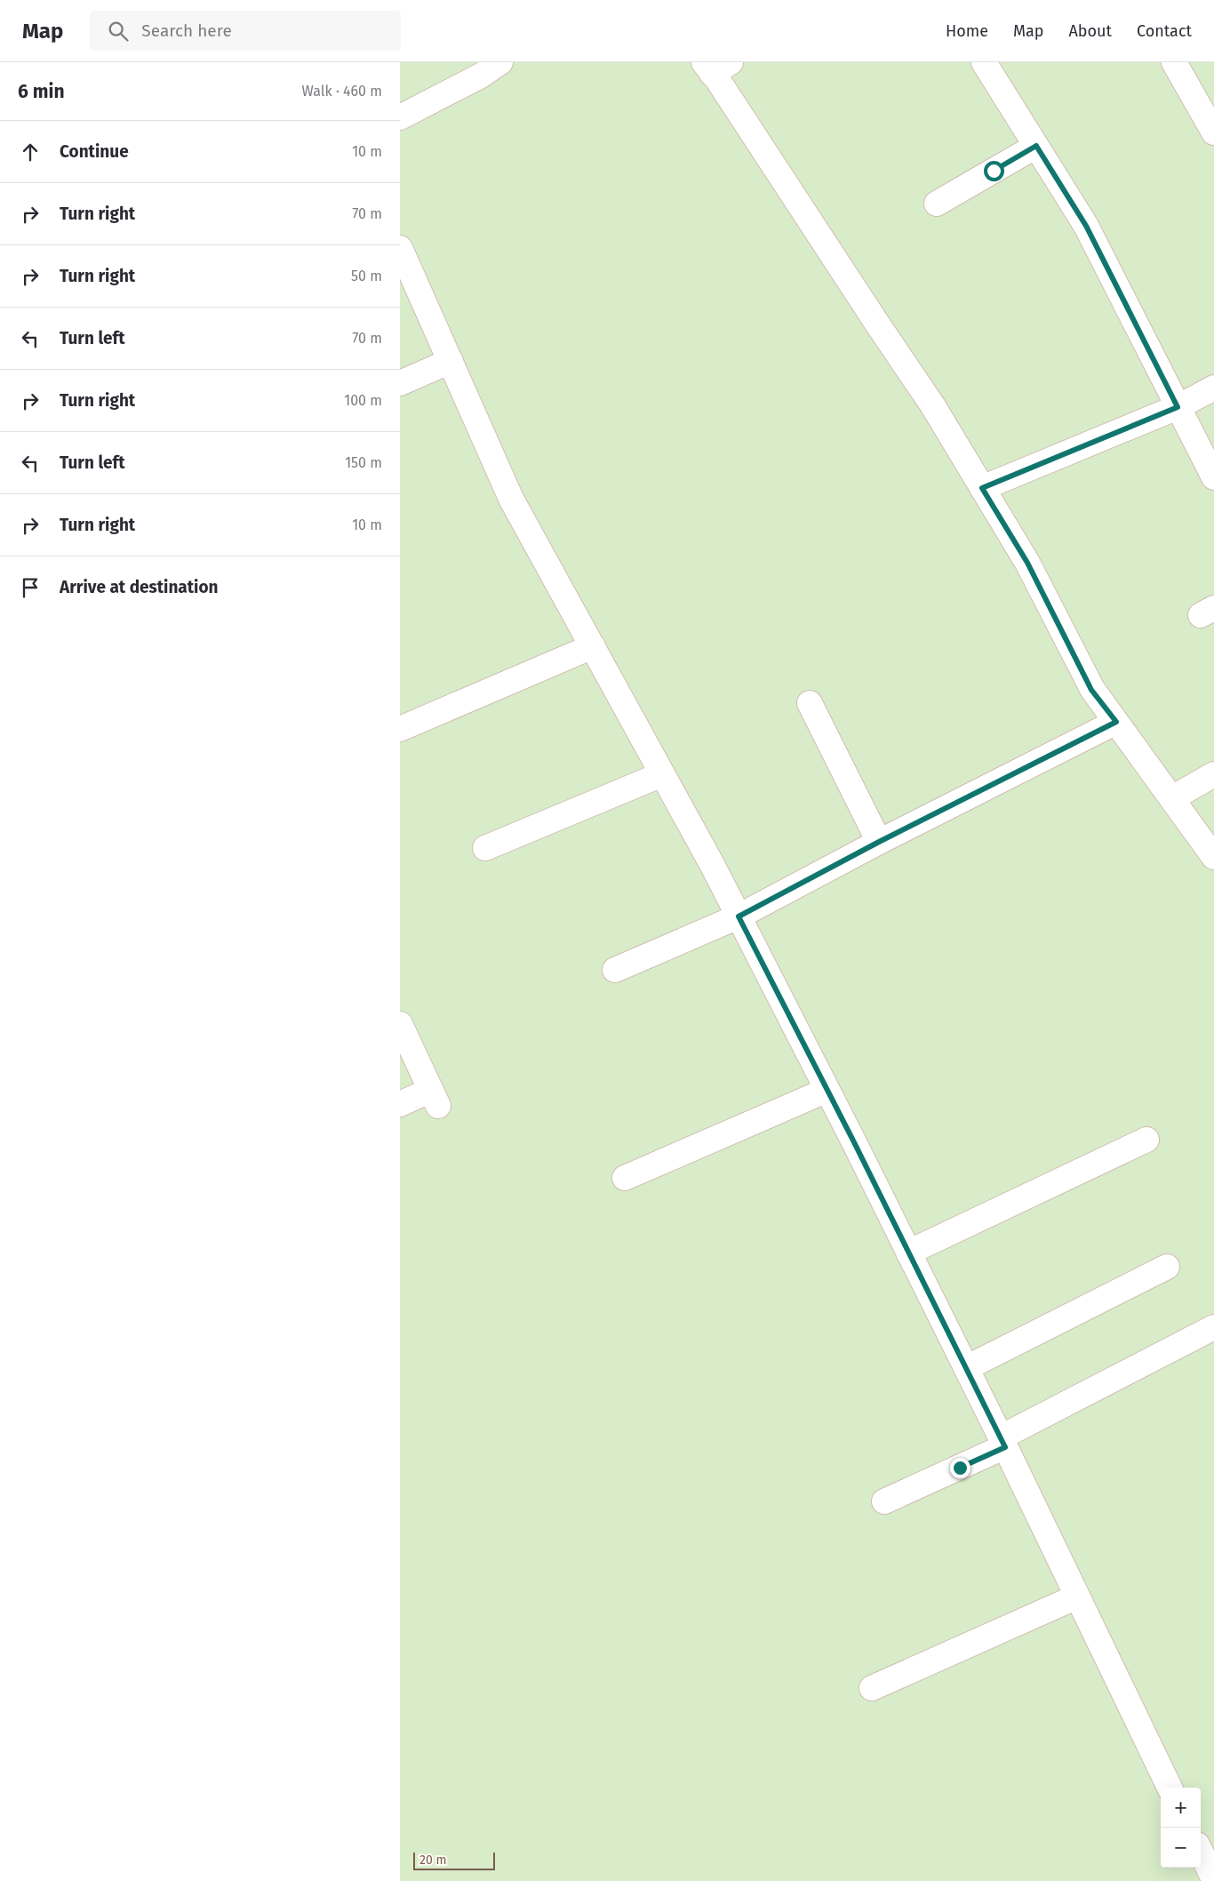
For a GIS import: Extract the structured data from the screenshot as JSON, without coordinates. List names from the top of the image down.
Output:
{
  "scale_bar": "20 m",
  "page": {
    "header": "Map",
    "search": "Search here",
    "nav": [
      "Home",
      "Map",
      "About",
      "Contact"
    ],
    "heading": ["6 min", "Walk · 460 m"],
    "list": [
      ["Continue", "10 m"],
      ["Turn right", "70 m"],
      ["Turn right", "50 m"],
      ["Turn left", "70 m"],
      ["Turn right", "100 m"],
      ["Turn left", "150 m"],
      ["Turn right", "10 m"],
      "Arrive at destination"
    ],
    "map_buttons": ["+", "−"],
    "scale": "20 m"
  }
}
